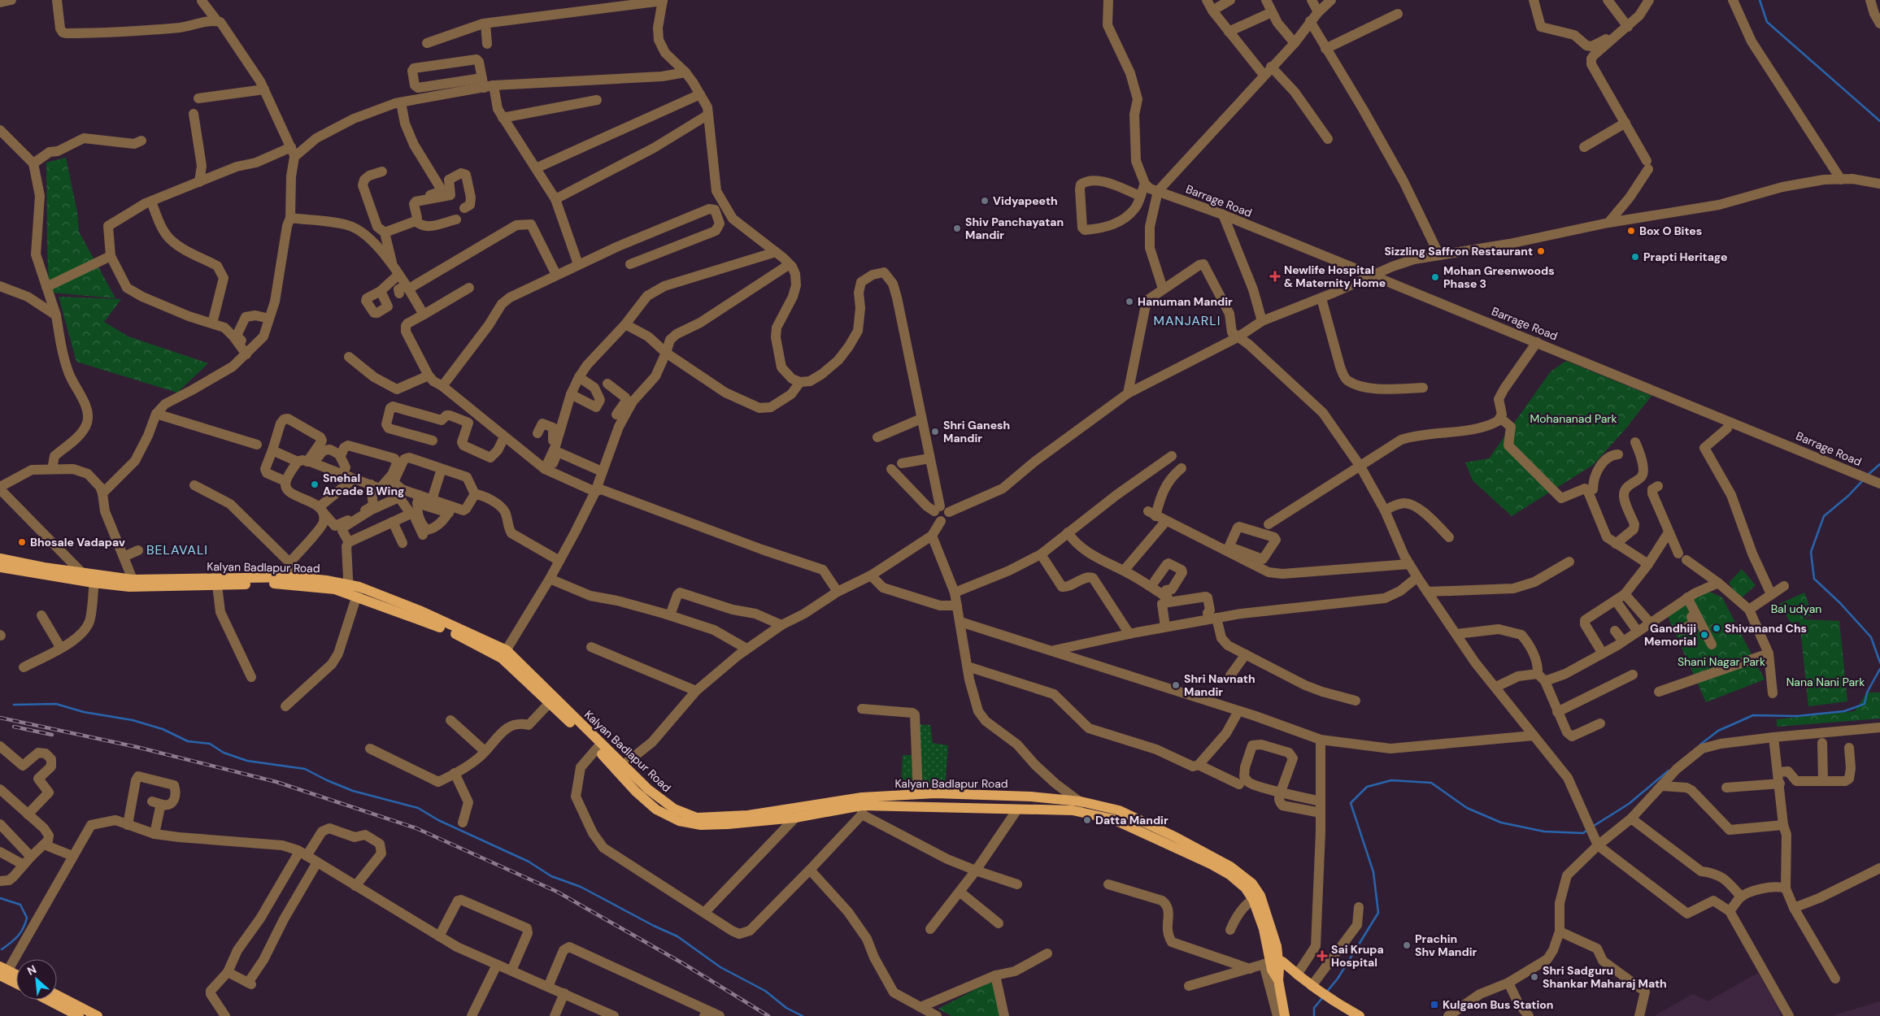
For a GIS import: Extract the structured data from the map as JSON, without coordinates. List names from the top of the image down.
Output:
{
  "streets": {
    "main road": ["Kalyan Badlapur Road"],
    "street": ["Barrage Road"]
  },
  "districts": ["MANJARLI", "BELAVALI"],
  "parks": [
    "Mohananad Park",
    "Bal udyan",
    "Shani Nagar Park",
    "Nana Nani Park"
  ],
  "places": {
    "other": [
      "Vidyapeeth",
      "Shiv Panchayatan Mandir",
      "Box O Bites",
      "Sizzling Saffron Restaurant",
      "Prapti Heritage",
      "Mohan Greenwoods Phase 3",
      "Hanuman Mandir",
      "Shri Ganesh Mandir",
      "Snehal Arcade B Wing",
      "Bhosale Vadapav",
      "Shivanand Chs",
      "Gandhiji Memorial",
      "Shri Navnath Mandir",
      "Datta Mandir",
      "Prachin Shv Mandir",
      "Shri Sadguru Shankar Maharaj Math"
    ],
    "health": ["Newlife Hospital & Maternity Home", "Sai Krupa Hospital"],
    "transit": ["Kulgaon Bus Station"]
  },
  "north": "top left"
}
